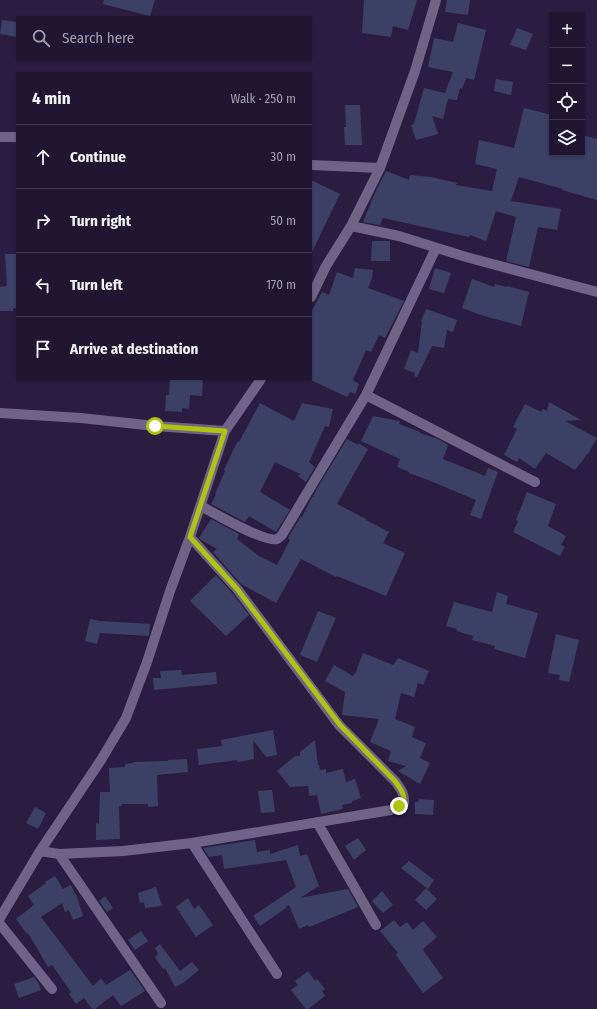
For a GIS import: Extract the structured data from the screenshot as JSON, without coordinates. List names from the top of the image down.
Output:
{
  "page": {
    "map_buttons": ["+", "−"],
    "search": "Search here",
    "heading": ["4 min", "Walk · 250 m"],
    "list": [
      ["Continue", "30 m"],
      ["Turn right", "50 m"],
      ["Turn left", "170 m"],
      "Arrive at destination"
    ]
  }
}
